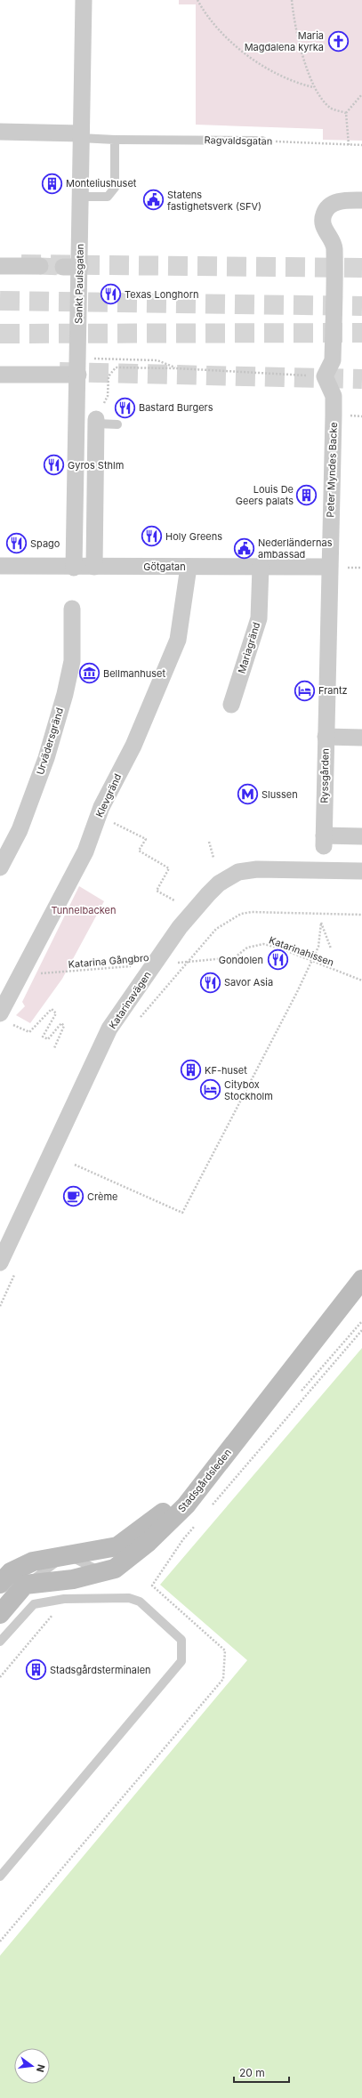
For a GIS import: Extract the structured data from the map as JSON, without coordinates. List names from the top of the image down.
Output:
{
  "streets": {
    "main road": ["Stadsgårdsleden"],
    "street": [
      "Sankt Paulsgatan",
      "Peter Myndes Backe",
      "Götgatan",
      "Mariagränd",
      "Urvädersgränd",
      "Ryssgården",
      "Klevgränd",
      "Katarinavägen"
    ],
    "lane": ["Ragvaldsgatan"],
    "path": ["Katarinahissen", "Katarina Gångbro"]
  },
  "crossings": [
    ["Ragvaldsgatan", "Sankt Paulsgatan"],
    ["Sankt Paulsgatan", "Götgatan"],
    ["Peter Myndes Backe", "Götgatan"],
    ["Peter Myndes Backe", "Ryssgården"],
    ["Götgatan", "Mariagränd"],
    ["Götgatan", "Klevgränd"]
  ],
  "parks": ["Tunnelbacken"],
  "places": {
    "church": ["Maria Magdalena kyrka"],
    "building": [
      "Monteliushuset",
      "Louis De Geers palats",
      "KF-huset",
      "Stadsgårdsterminalen"
    ],
    "public building": ["Statens fastighetsverk (SFV)", "Nederländernas ambassad"],
    "restaurant": [
      "Texas Longhorn",
      "Bastard Burgers",
      "Gyros Sthlm",
      "Holy Greens",
      "Spago",
      "Gondolen",
      "Savor Asia"
    ],
    "museum": ["Bellmanhuset"],
    "hotel": ["Frantz", "Citybox Stockholm"],
    "metro station": ["Slussen"],
    "cafe": ["Crème"]
  },
  "scale_bar": "20 m",
  "north": "right"
}
